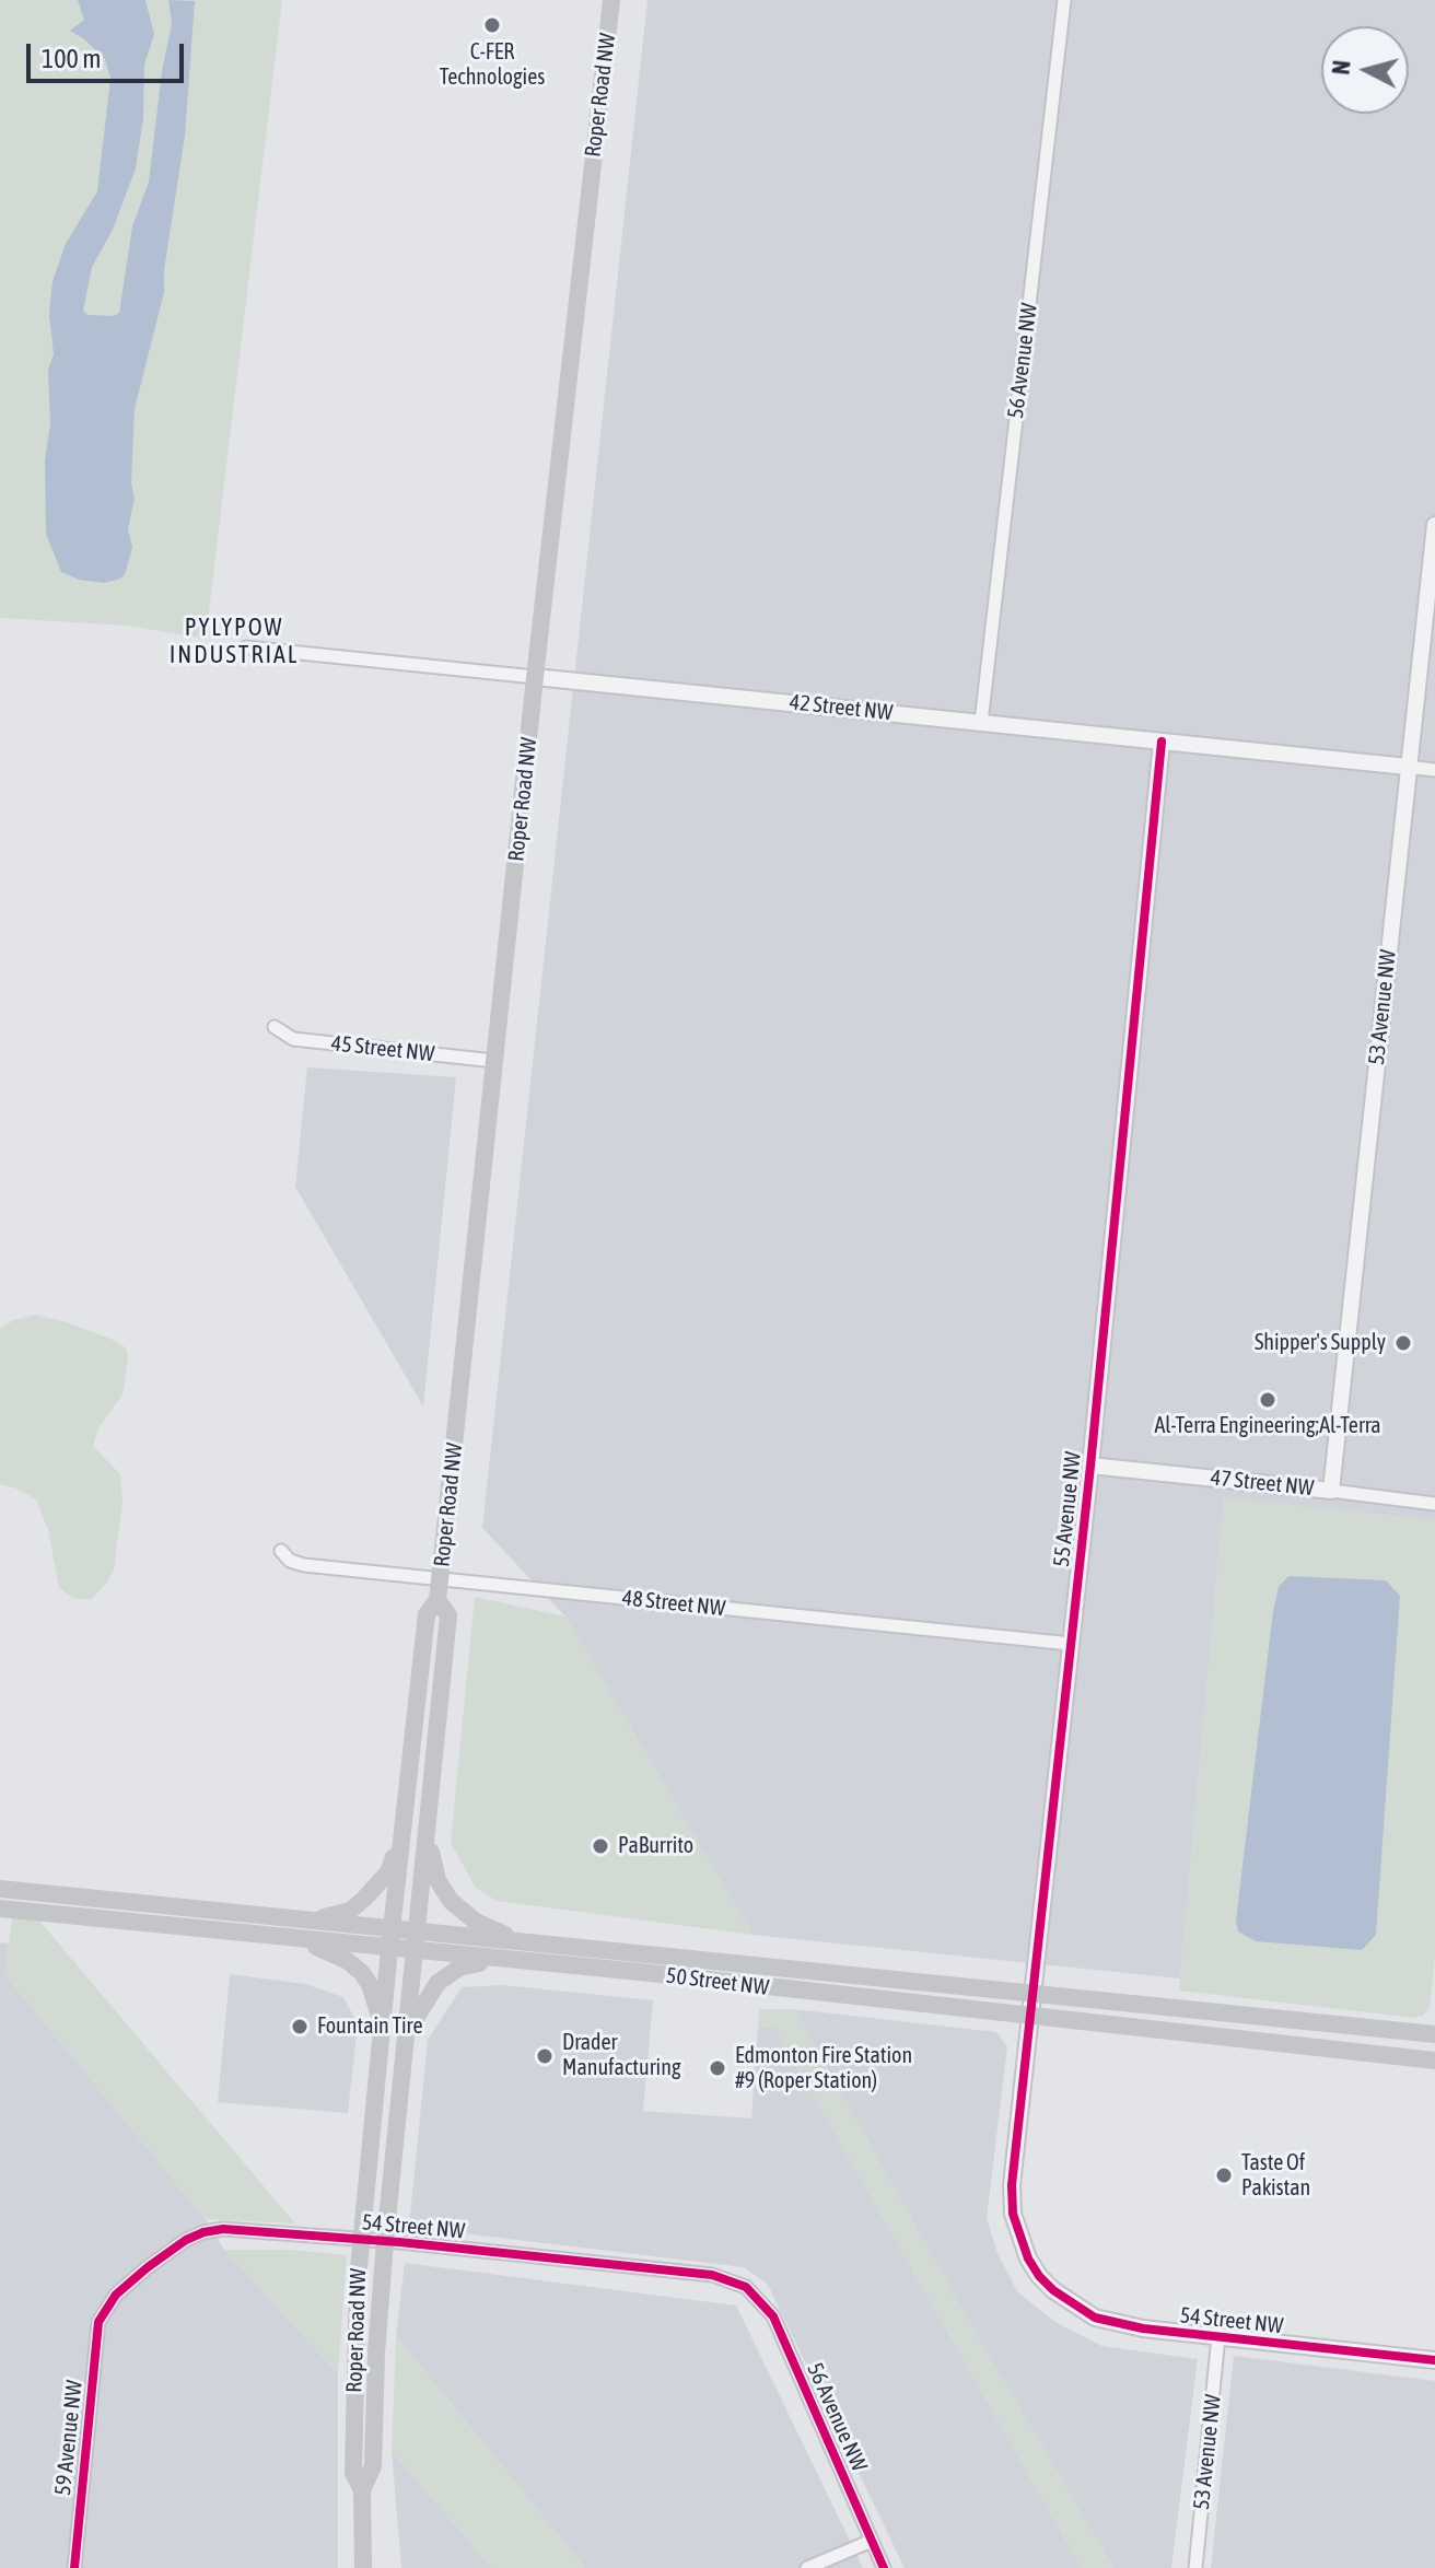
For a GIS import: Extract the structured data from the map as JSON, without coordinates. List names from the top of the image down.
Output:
{
  "streets": {
    "main road": ["Roper Road NW", "50 Street NW"],
    "street": [
      "56 Avenue NW",
      "42 Street NW",
      "53 Avenue NW",
      "45 Street NW",
      "47 Street NW",
      "55 Avenue NW",
      "48 Street NW",
      "54 Street NW",
      "59 Avenue NW"
    ]
  },
  "crossings": [
    ["Roper Road NW", "42 Street NW"],
    ["Roper Road NW", "45 Street NW"],
    ["Roper Road NW", "48 Street NW"],
    ["Roper Road NW", "50 Street NW"],
    ["Roper Road NW", "54 Street NW"],
    ["56 Avenue NW", "42 Street NW"],
    ["56 Avenue NW", "54 Street NW"],
    ["42 Street NW", "53 Avenue NW"],
    ["42 Street NW", "55 Avenue NW"],
    ["53 Avenue NW", "47 Street NW"],
    ["53 Avenue NW", "54 Street NW"],
    ["47 Street NW", "55 Avenue NW"],
    ["55 Avenue NW", "48 Street NW"],
    ["55 Avenue NW", "50 Street NW"],
    ["55 Avenue NW", "54 Street NW"],
    ["54 Street NW", "59 Avenue NW"]
  ],
  "districts": ["PYLYPOW INDUSTRIAL"],
  "places": [
    "C-FER Technologies",
    "Shipper's Supply",
    "Al-Terra Engineering;Al-Terra",
    "PaBurrito",
    "Fountain Tire",
    "Drader Manufacturing",
    "Edmonton Fire Station #9 (Roper Station)",
    "Taste Of Pakistan"
  ],
  "scale_bar": "100 m",
  "north": "left"
}
